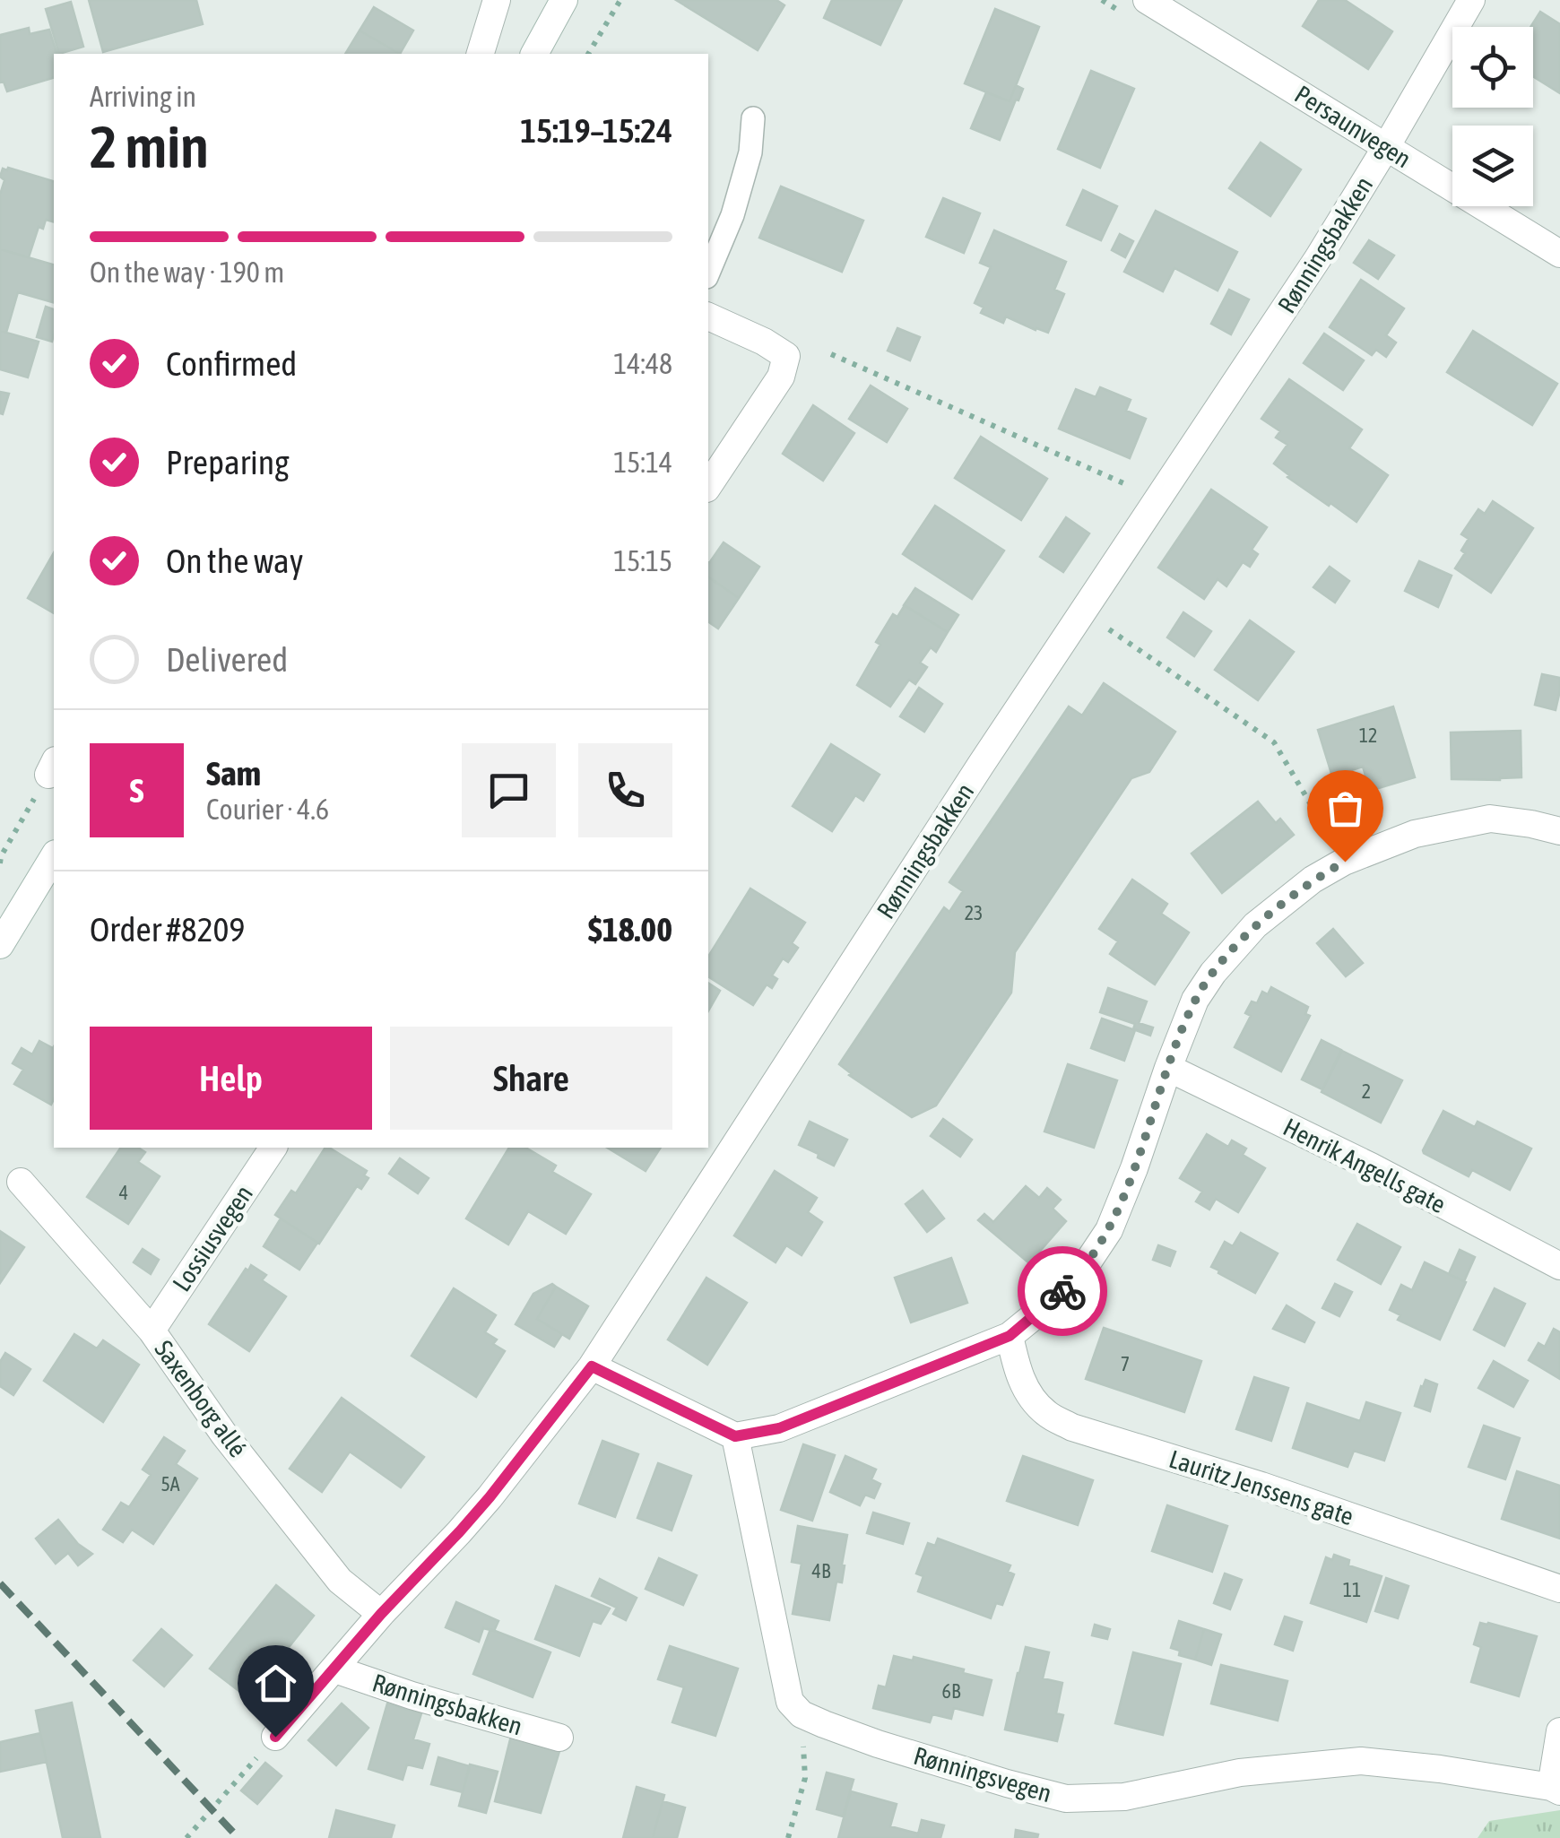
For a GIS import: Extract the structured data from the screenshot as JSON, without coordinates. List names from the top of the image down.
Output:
{
  "streets": {
    "street": [
      "Persaunvegen",
      "Rønningsbakken",
      "Henrik Angells gate",
      "Lossiusvegen",
      "Saxenborg allé",
      "Lauritz Jenssens gate",
      "Rønningsvegen"
    ]
  },
  "crossings": [
    ["Persaunvegen", "Rønningsbakken"],
    ["Rønningsbakken", "Saxenborg allé"],
    ["Lossiusvegen", "Saxenborg allé"]
  ],
  "house_numbers": [
    "12",
    "23",
    "2",
    "4",
    "7",
    "5A",
    "4B",
    "11",
    "6B"
  ],
  "page": {
    "heading": ["2 min", "Arriving in", "15:19–15:24"],
    "panel": [
      "Sam",
      "Courier · 4.6",
      "Order #8209",
      "$18.00"
    ],
    "bar": "On the way · 190 m",
    "list": [
      ["Confirmed", "14:48"],
      ["Preparing", "15:14"],
      ["On the way", "15:15"],
      "Delivered"
    ],
    "round": "S",
    "buttons": ["Help", "Share"]
  }
}
